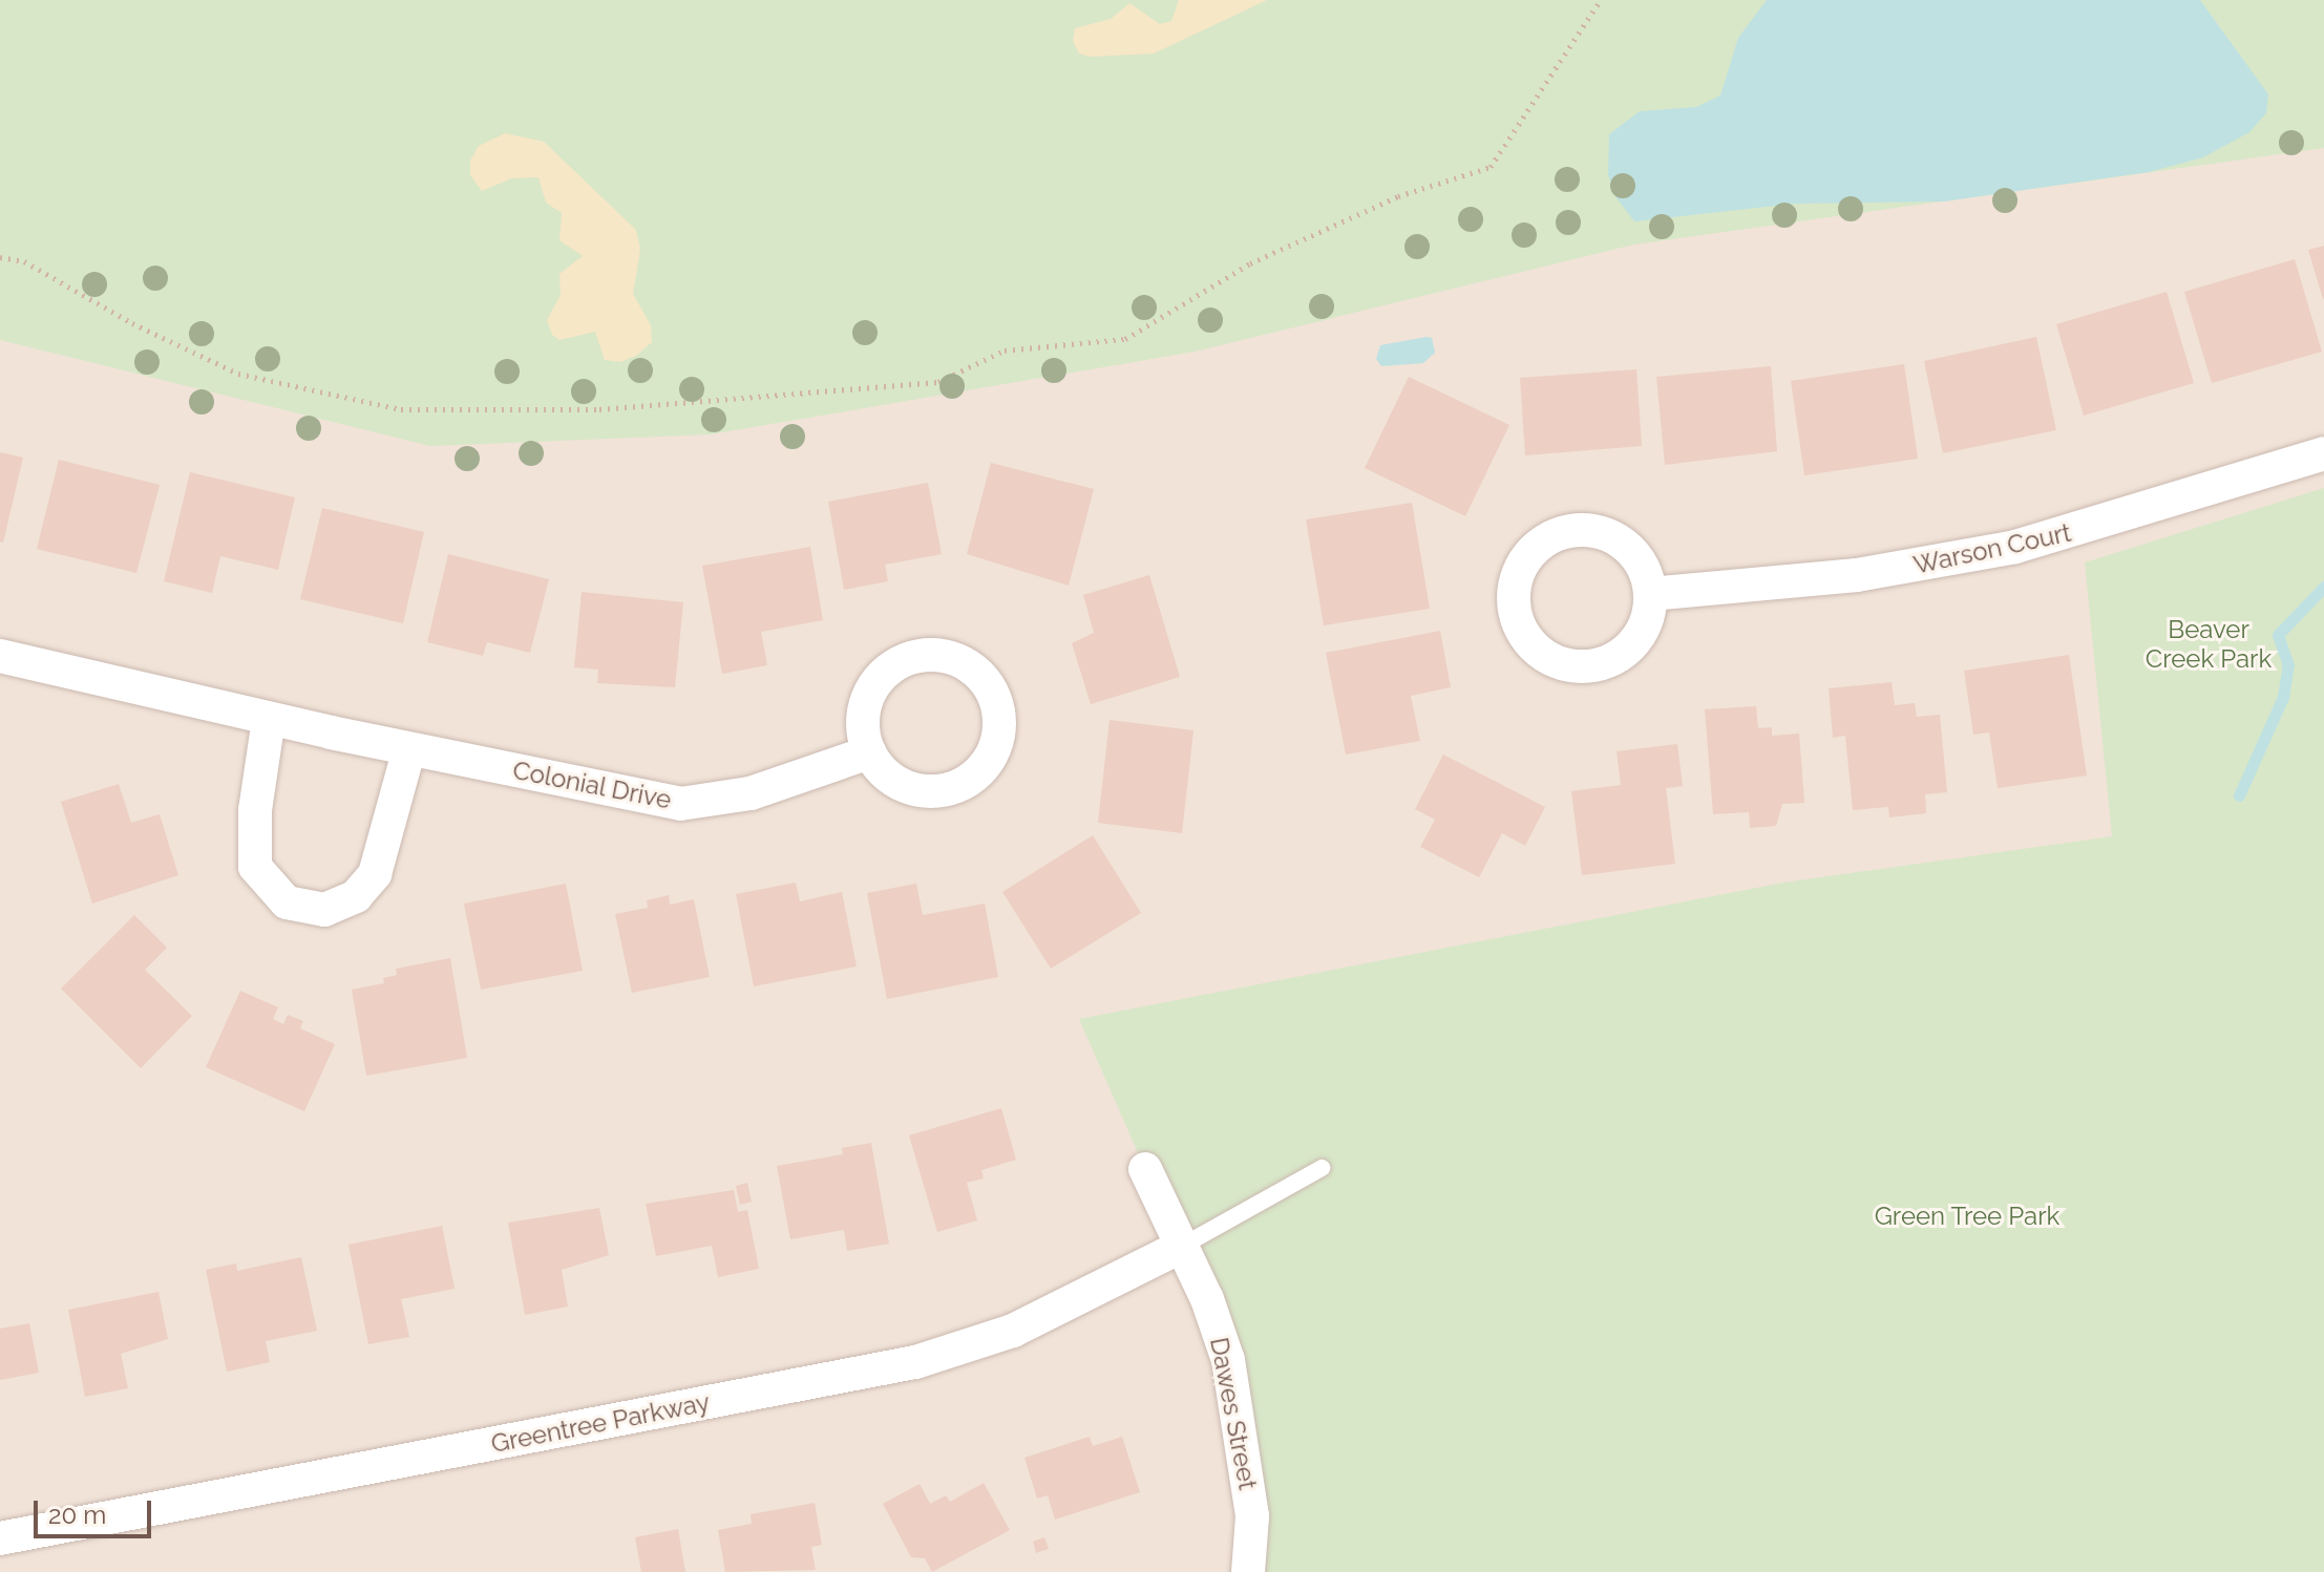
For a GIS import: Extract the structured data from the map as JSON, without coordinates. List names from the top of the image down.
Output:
{
  "streets": {
    "street": [
      "Warson Court",
      "Colonial Drive",
      "Dawes Street",
      "Greentree Parkway"
    ]
  },
  "crossings": [
    ["Dawes Street", "Greentree Parkway"]
  ],
  "parks": ["Beaver Creek Park", "Green Tree Park"],
  "scale_bar": "20 m"
}
